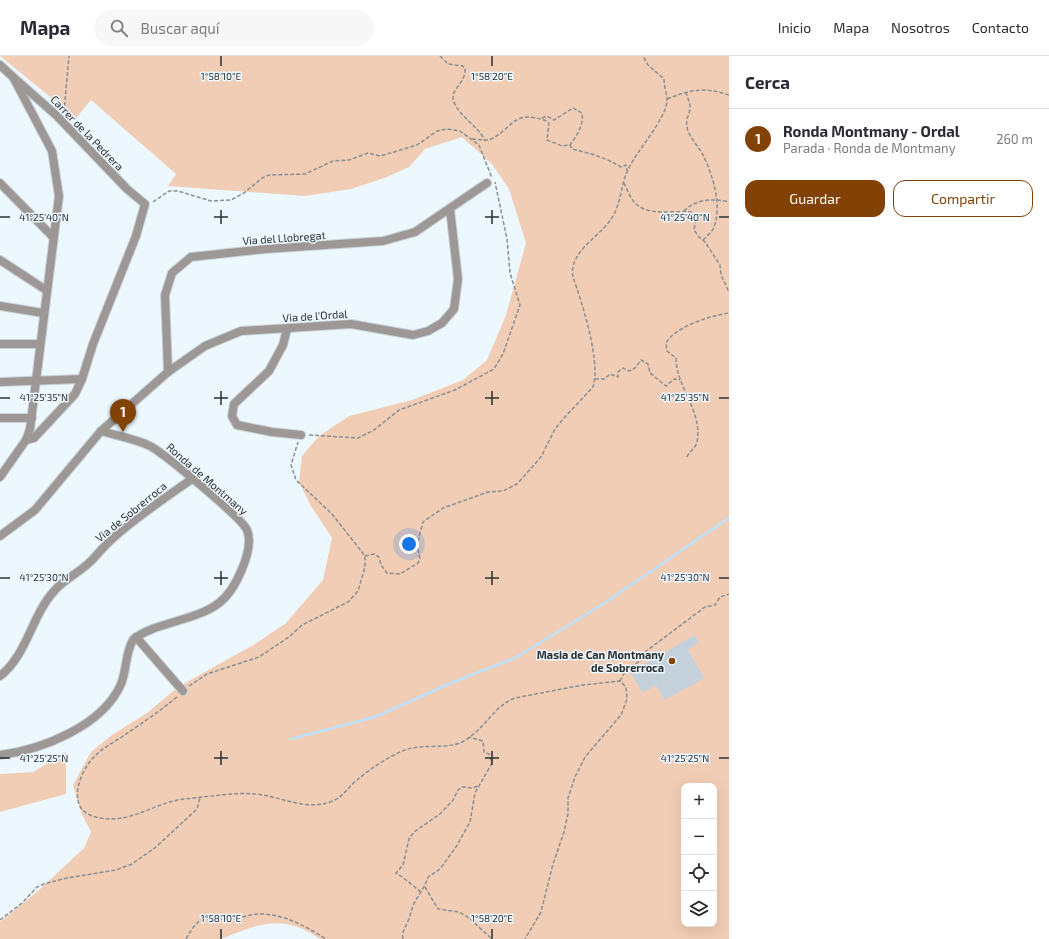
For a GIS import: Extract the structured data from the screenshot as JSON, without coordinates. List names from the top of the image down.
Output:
{
  "streets": {
    "street": [
      "Carrer de la Pedrera",
      "Via del Llobregat",
      "Via de l'Ordal",
      "Ronda de Montmany",
      "Via de Sobrerroca"
    ]
  },
  "crossings": [
    ["Via del Llobregat", "Via de l'Ordal"],
    ["Via de l'Ordal", "Ronda de Montmany"],
    ["Ronda de Montmany", "Via de Sobrerroca"]
  ],
  "places": ["Masia de Can Montmany de Sobrerroca"],
  "page": {
    "header": "Mapa",
    "search": "Buscar aquí",
    "nav": [
      "Inicio",
      "Mapa",
      "Nosotros",
      "Contacto"
    ],
    "heading": "Cerca",
    "list": [
      {
        "mark": "1",
        "name": "Ronda Montmany - Ordal",
        "note": "Parada · Ronda de Montmany",
        "value": "260 m"
      }
    ],
    "buttons": ["Guardar", "Compartir"],
    "pins": "1",
    "map_buttons": ["+", "−"]
  },
  "coordinates": [
    "1°58'10\"E",
    "1°58'20\"E",
    "41°25'40\"N",
    "41°25'35\"N",
    "41°25'30\"N",
    "41°25'25\"N"
  ]
}
